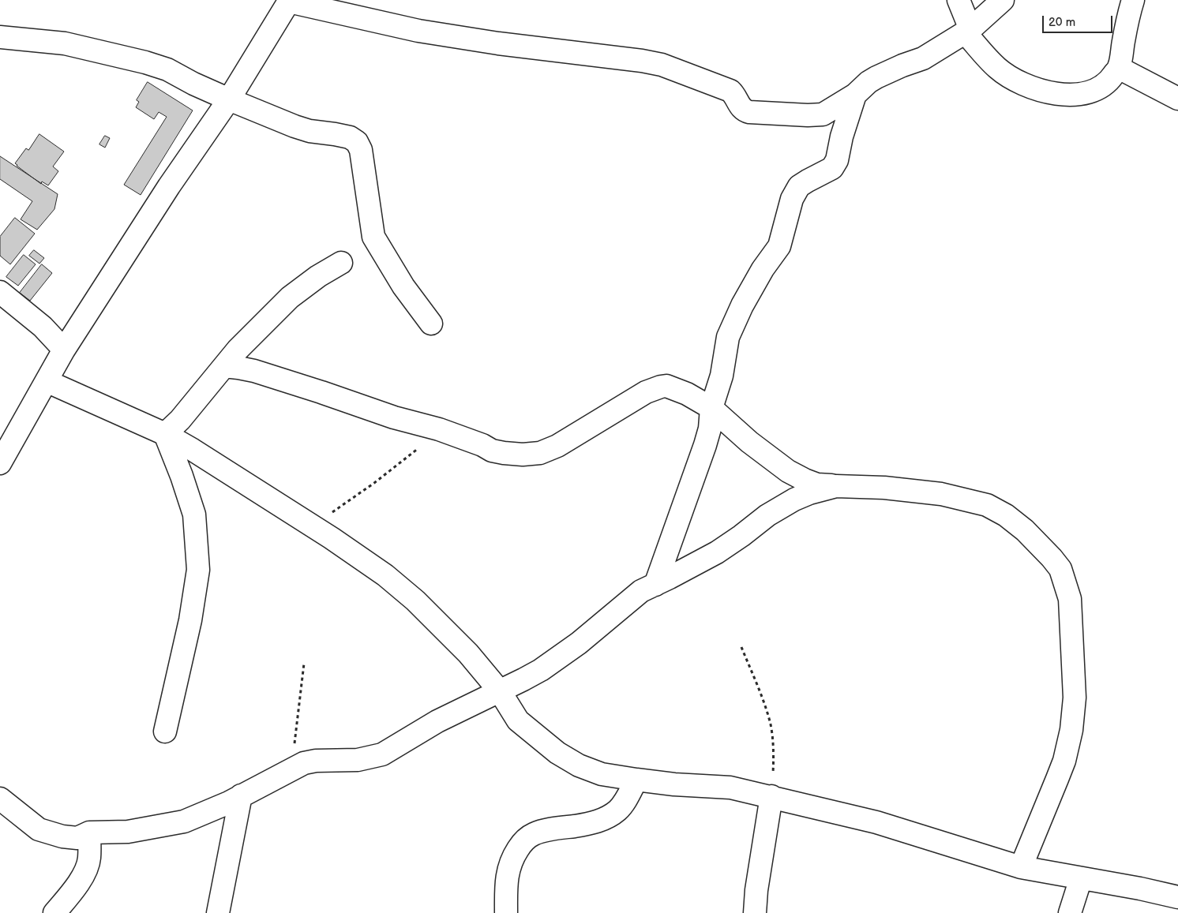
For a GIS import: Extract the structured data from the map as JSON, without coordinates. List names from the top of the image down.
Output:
{
  "scale_bar": "20 m"
}
